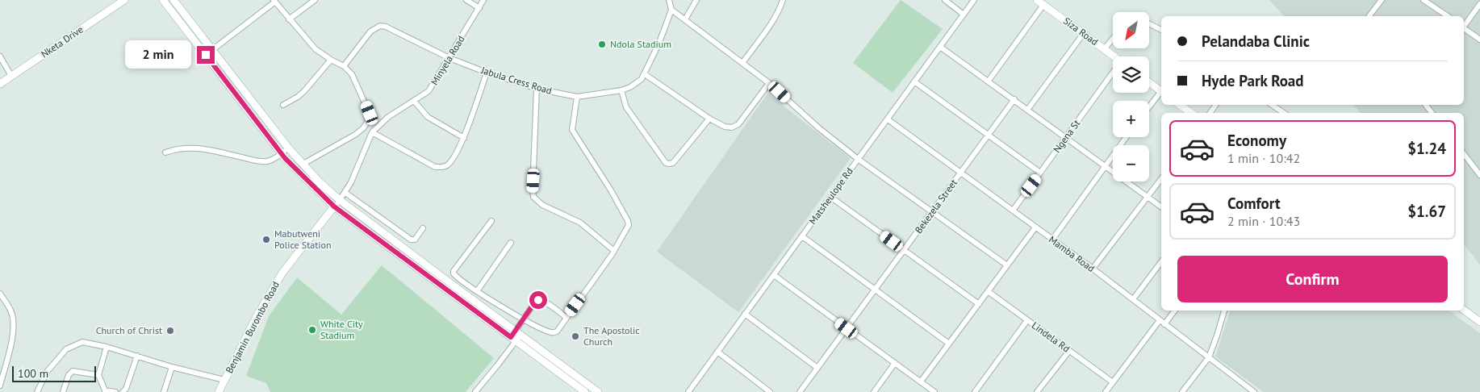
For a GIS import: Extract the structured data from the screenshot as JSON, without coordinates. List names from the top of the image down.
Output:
{
  "streets": {
    "street": [
      "Siza Road",
      "Nketa Drive",
      "Minyela Road",
      "Jabula Cress Road",
      "Ngena St",
      "Matsheulope Rd",
      "Bekezela Street",
      "Mamba Road",
      "Benjamin Burombo Road",
      "Lindela Rd"
    ]
  },
  "crossings": [
    ["Minyela Road", "Jabula Cress Road"],
    ["Minyela Road", "Benjamin Burombo Road"],
    ["Ngena St", "Mamba Road"],
    ["Matsheulope Rd", "Mamba Road"],
    ["Bekezela Street", "Mamba Road"]
  ],
  "places": [
    "Ndola Stadium",
    "Mabutweni Police Station",
    "White City Stadium",
    "Church of Christ",
    "The Apostolic Church"
  ],
  "scale_bar": "100 m",
  "north": "bottom left",
  "page": {
    "map_buttons": ["+", "−"],
    "banner": ["Pelandaba Clinic", "Hyde Park Road"],
    "bubble": "2 min",
    "list": [
      {
        "name": "Economy",
        "note": "1 min · 10:42",
        "value": "$1.24"
      },
      {
        "name": "Comfort",
        "note": "2 min · 10:43",
        "value": "$1.67"
      }
    ],
    "buttons": "Confirm",
    "scale": "100 m"
  }
}
